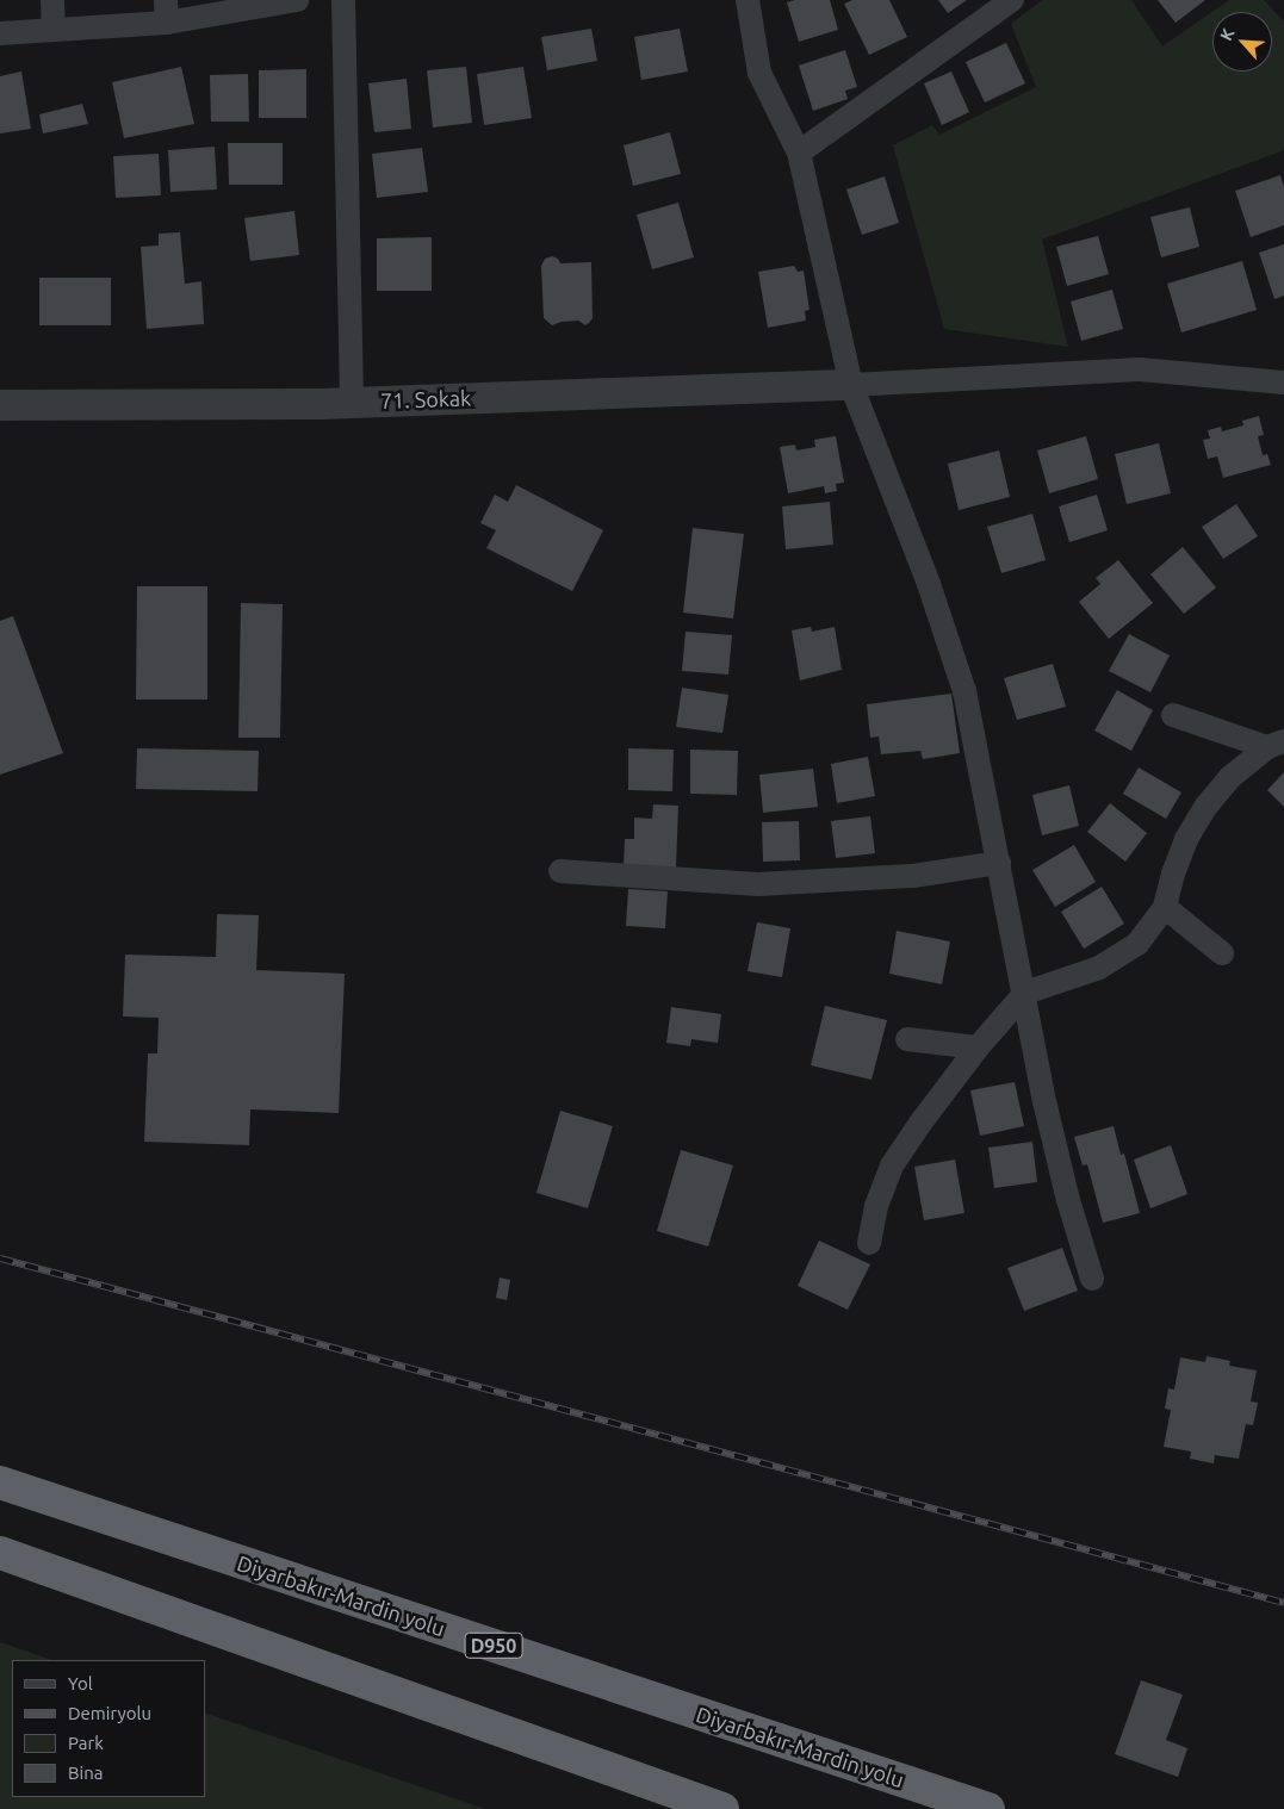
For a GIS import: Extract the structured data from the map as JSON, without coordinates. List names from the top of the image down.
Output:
{
  "streets": {
    "highway": ["Diyarbakır-Mardin yolu", "D950"],
    "street": ["71. Sokak"]
  },
  "legend": [
    "Yol",
    "Demiryolu",
    "Park",
    "Bina"
  ],
  "north": "top left"
}
